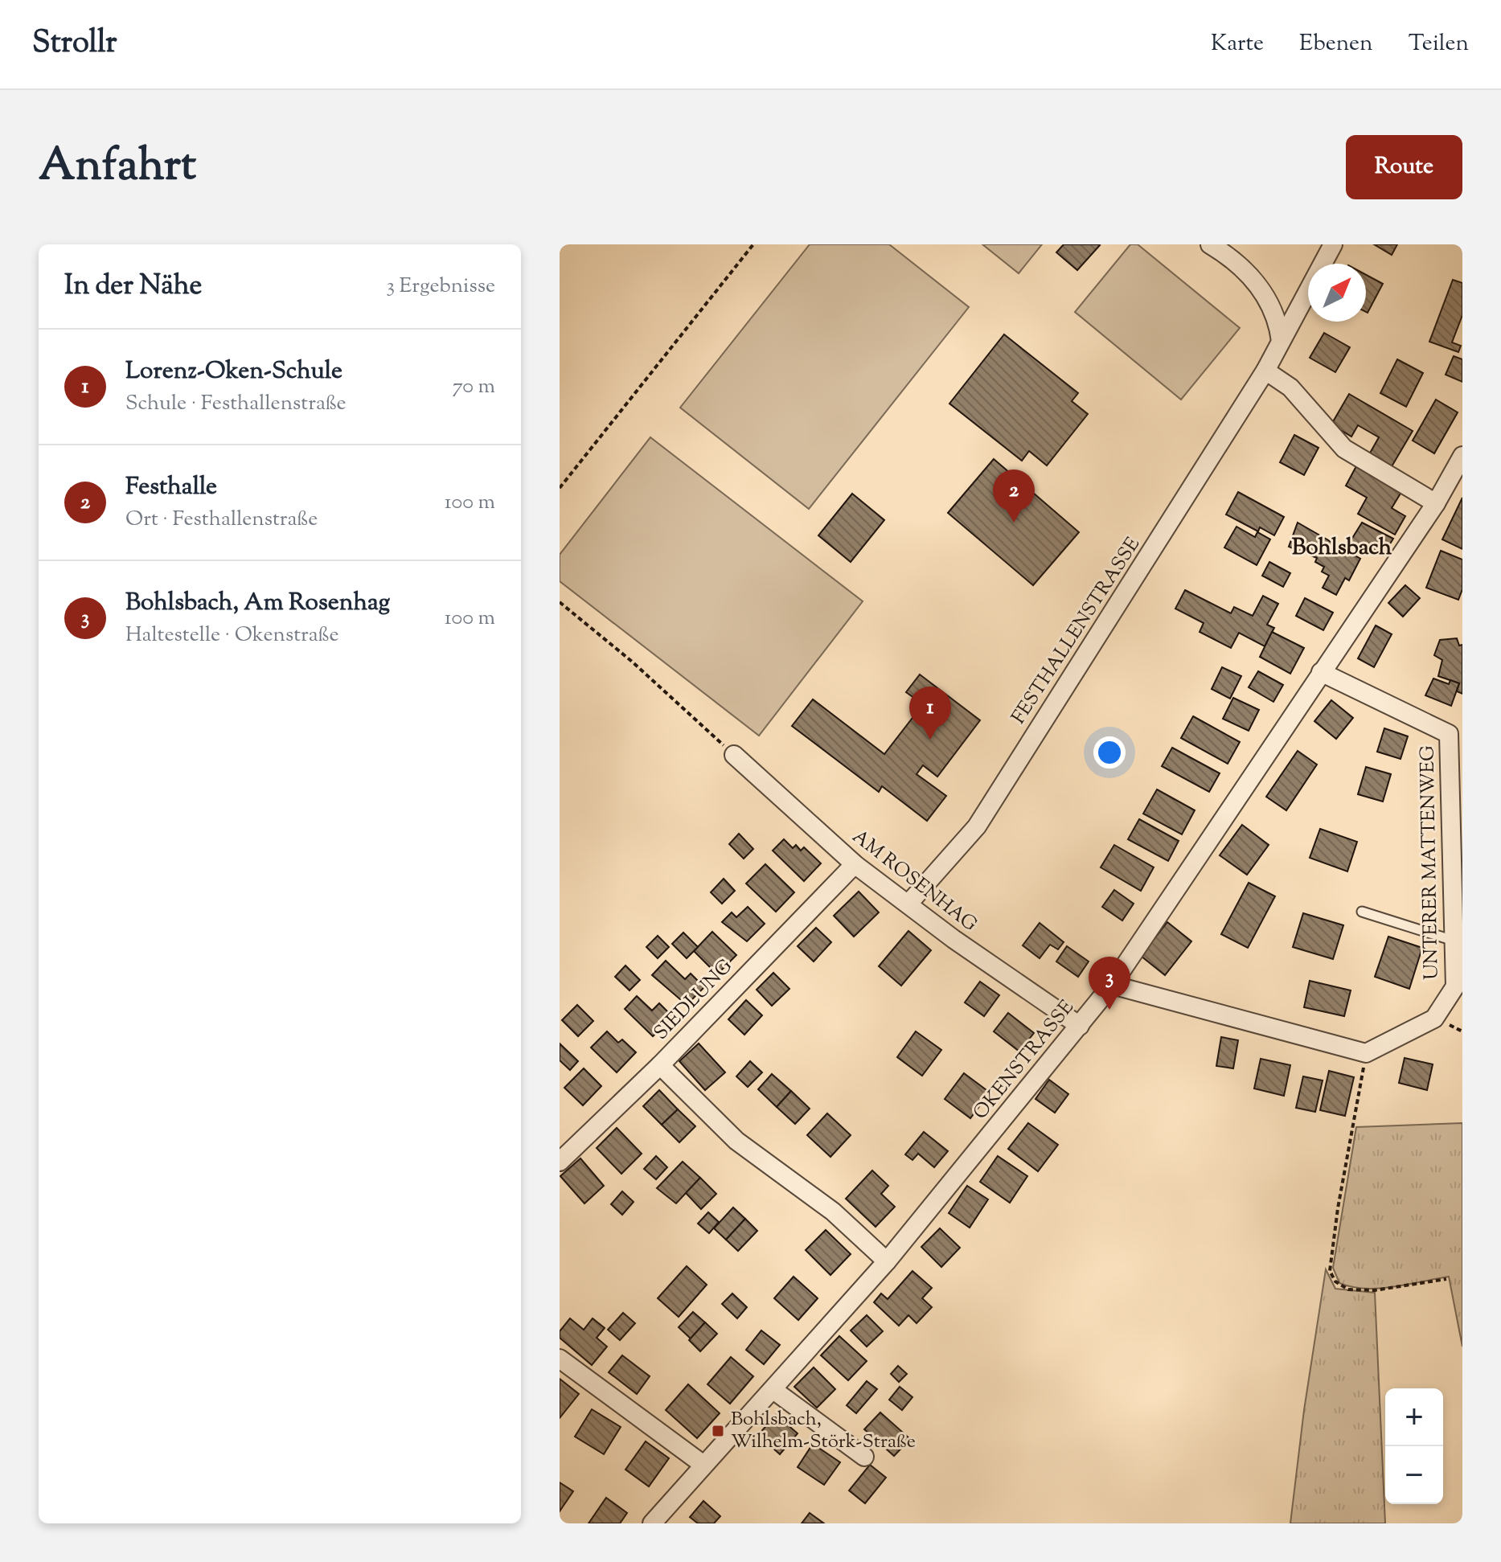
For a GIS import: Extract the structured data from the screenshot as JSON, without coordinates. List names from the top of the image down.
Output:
{
  "streets": {
    "street": [
      "FESTHALLENSTRASSE",
      "UNTERER MATTENWEG",
      "AM ROSENHAG",
      "SIEDLUNG",
      "OKENSTRASSE"
    ]
  },
  "crossings": [
    ["FESTHALLENSTRASSE", "AM ROSENHAG"],
    ["UNTERER MATTENWEG", "OKENSTRASSE"],
    ["AM ROSENHAG", "SIEDLUNG"],
    ["AM ROSENHAG", "OKENSTRASSE"]
  ],
  "districts": ["Bohlsbach"],
  "places": {
    "transit": ["Bohlsbach, Wilhelm-Störk-Straße"]
  },
  "north": "top right",
  "page": {
    "header": "Strollr",
    "nav": ["Karte", "Ebenen", "Teilen"],
    "title": "Anfahrt",
    "buttons": "Route",
    "heading": ["In der Nähe", "3 Ergebnisse"],
    "list": [
      {
        "mark": "1",
        "name": "Lorenz-Oken-Schule",
        "note": "Schule · Festhallenstraße",
        "value": "70 m"
      },
      {
        "mark": "2",
        "name": "Festhalle",
        "note": "Ort · Festhallenstraße",
        "value": "100 m"
      },
      {
        "mark": "3",
        "name": "Bohlsbach, Am Rosenhag",
        "note": "Haltestelle · Okenstraße",
        "value": "100 m"
      }
    ],
    "pins": ["2", "1", "3"],
    "map_buttons": ["+", "−"]
  }
}
